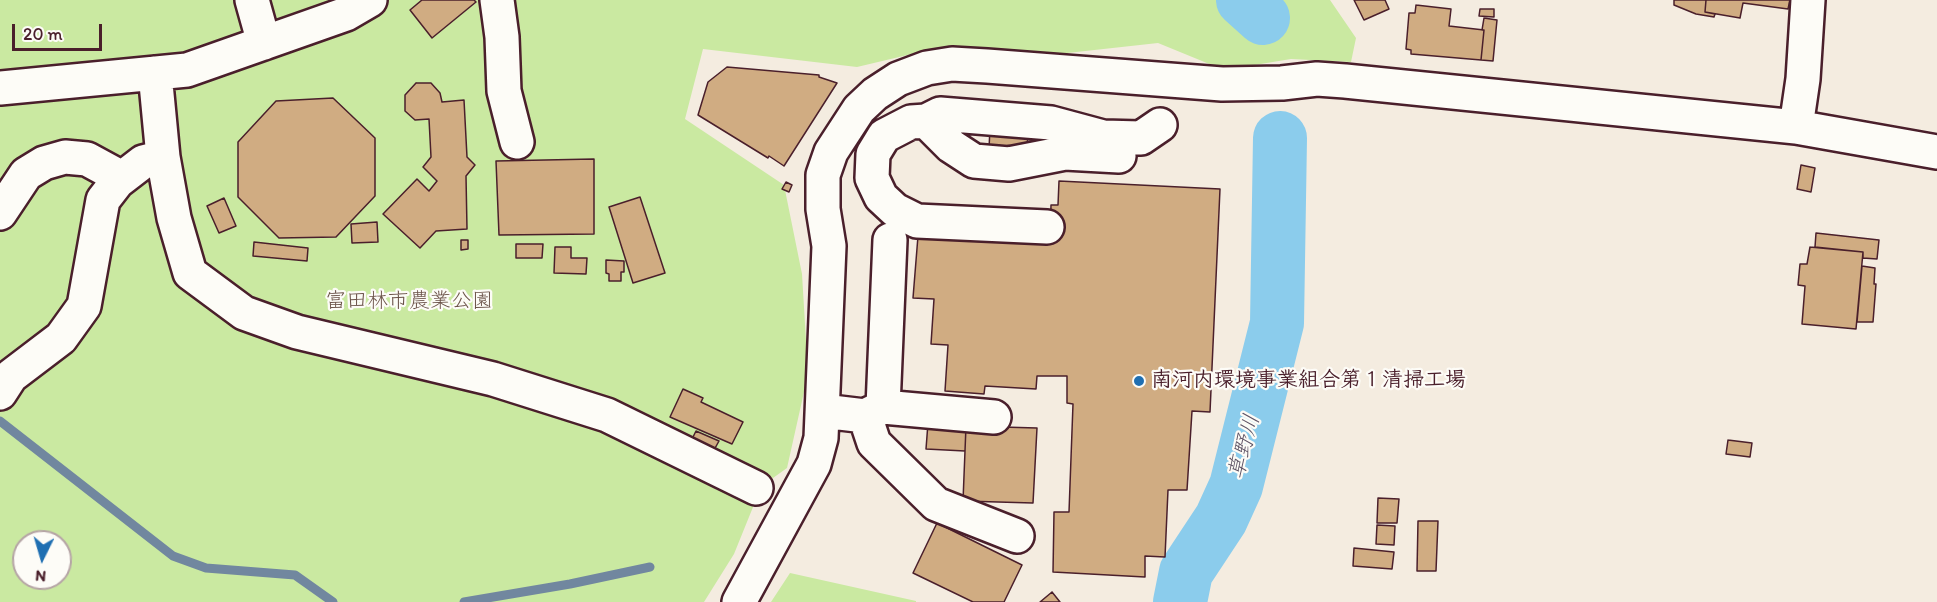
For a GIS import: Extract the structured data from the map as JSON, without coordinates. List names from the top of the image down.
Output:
{
  "water": ["草野川"],
  "parks": ["富田林市農業公園"],
  "places": ["南河内環境事業組合第１清掃工場"],
  "scale_bar": "20 m",
  "north": "bottom"
}
